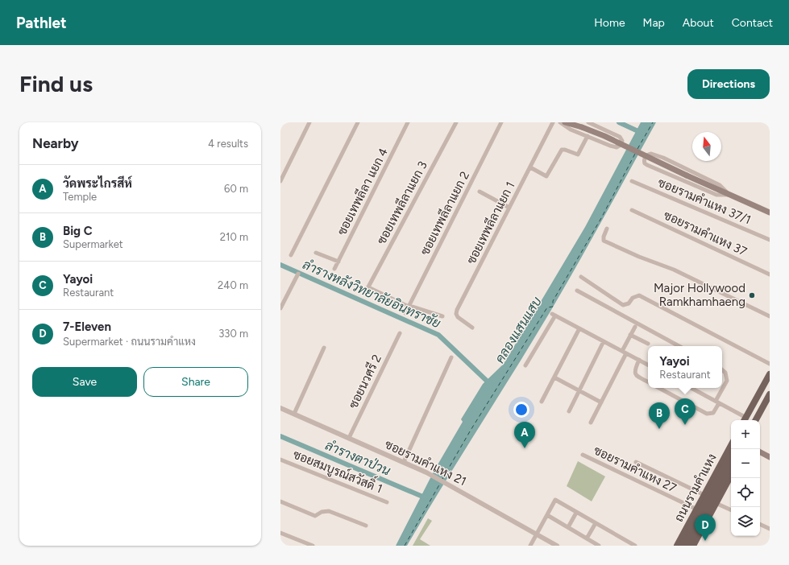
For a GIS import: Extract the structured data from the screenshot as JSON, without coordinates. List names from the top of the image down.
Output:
{
  "streets": {
    "main road": ["ถนนรามคำแหง"],
    "street": [
      "ซอยเทพลีลา แยก 4",
      "ซอยรามคำแหง 37/1",
      "ซอยเทพลีลาแยก 3",
      "ซอยเทพลีลาแยก 2",
      "ซอยเทพลีลาแยก 1",
      "ซอยรามคำแหง 37",
      "ซอยนวศรี 2",
      "ซอยรามคำแหง 21",
      "ซอยรามคำแหง 27",
      "ซอยสมบูรณ์สวัสดิ์ 1"
    ]
  },
  "crossings": [
    ["ซอยนวศรี 2", "ซอยรามคำแหง 21"],
    ["ซอยรามคำแหง 27", "ถนนรามคำแหง"]
  ],
  "water": ["ลำรางหลังวิทยาลัยอินทราชัย", "คลองแสนแสบ", "ลำรางตาป่วน"],
  "places": ["Major Hollywood Ramkhamhaeng"],
  "north": "top",
  "page": {
    "header": "Pathlet",
    "nav": [
      "Home",
      "Map",
      "About",
      "Contact"
    ],
    "buttons": [
      "Directions",
      ["Save", "Share"]
    ],
    "title": "Find us",
    "heading": ["Nearby", "4 results"],
    "list": [
      {
        "mark": "A",
        "name": "วัดพระไกรสีห์",
        "note": "Temple",
        "value": "60 m"
      },
      {
        "mark": "B",
        "name": "Big C",
        "note": "Supermarket",
        "value": "210 m"
      },
      {
        "mark": "C",
        "name": "Yayoi",
        "note": "Restaurant",
        "value": "240 m"
      },
      {
        "mark": "D",
        "name": "7-Eleven",
        "note": "Supermarket · ถนนรามคำแหง",
        "value": "330 m"
      }
    ],
    "popup": ["Yayoi", "Restaurant"],
    "pins": [
      "C",
      "B",
      "A",
      "D"
    ],
    "map_buttons": ["+", "−"]
  }
}
